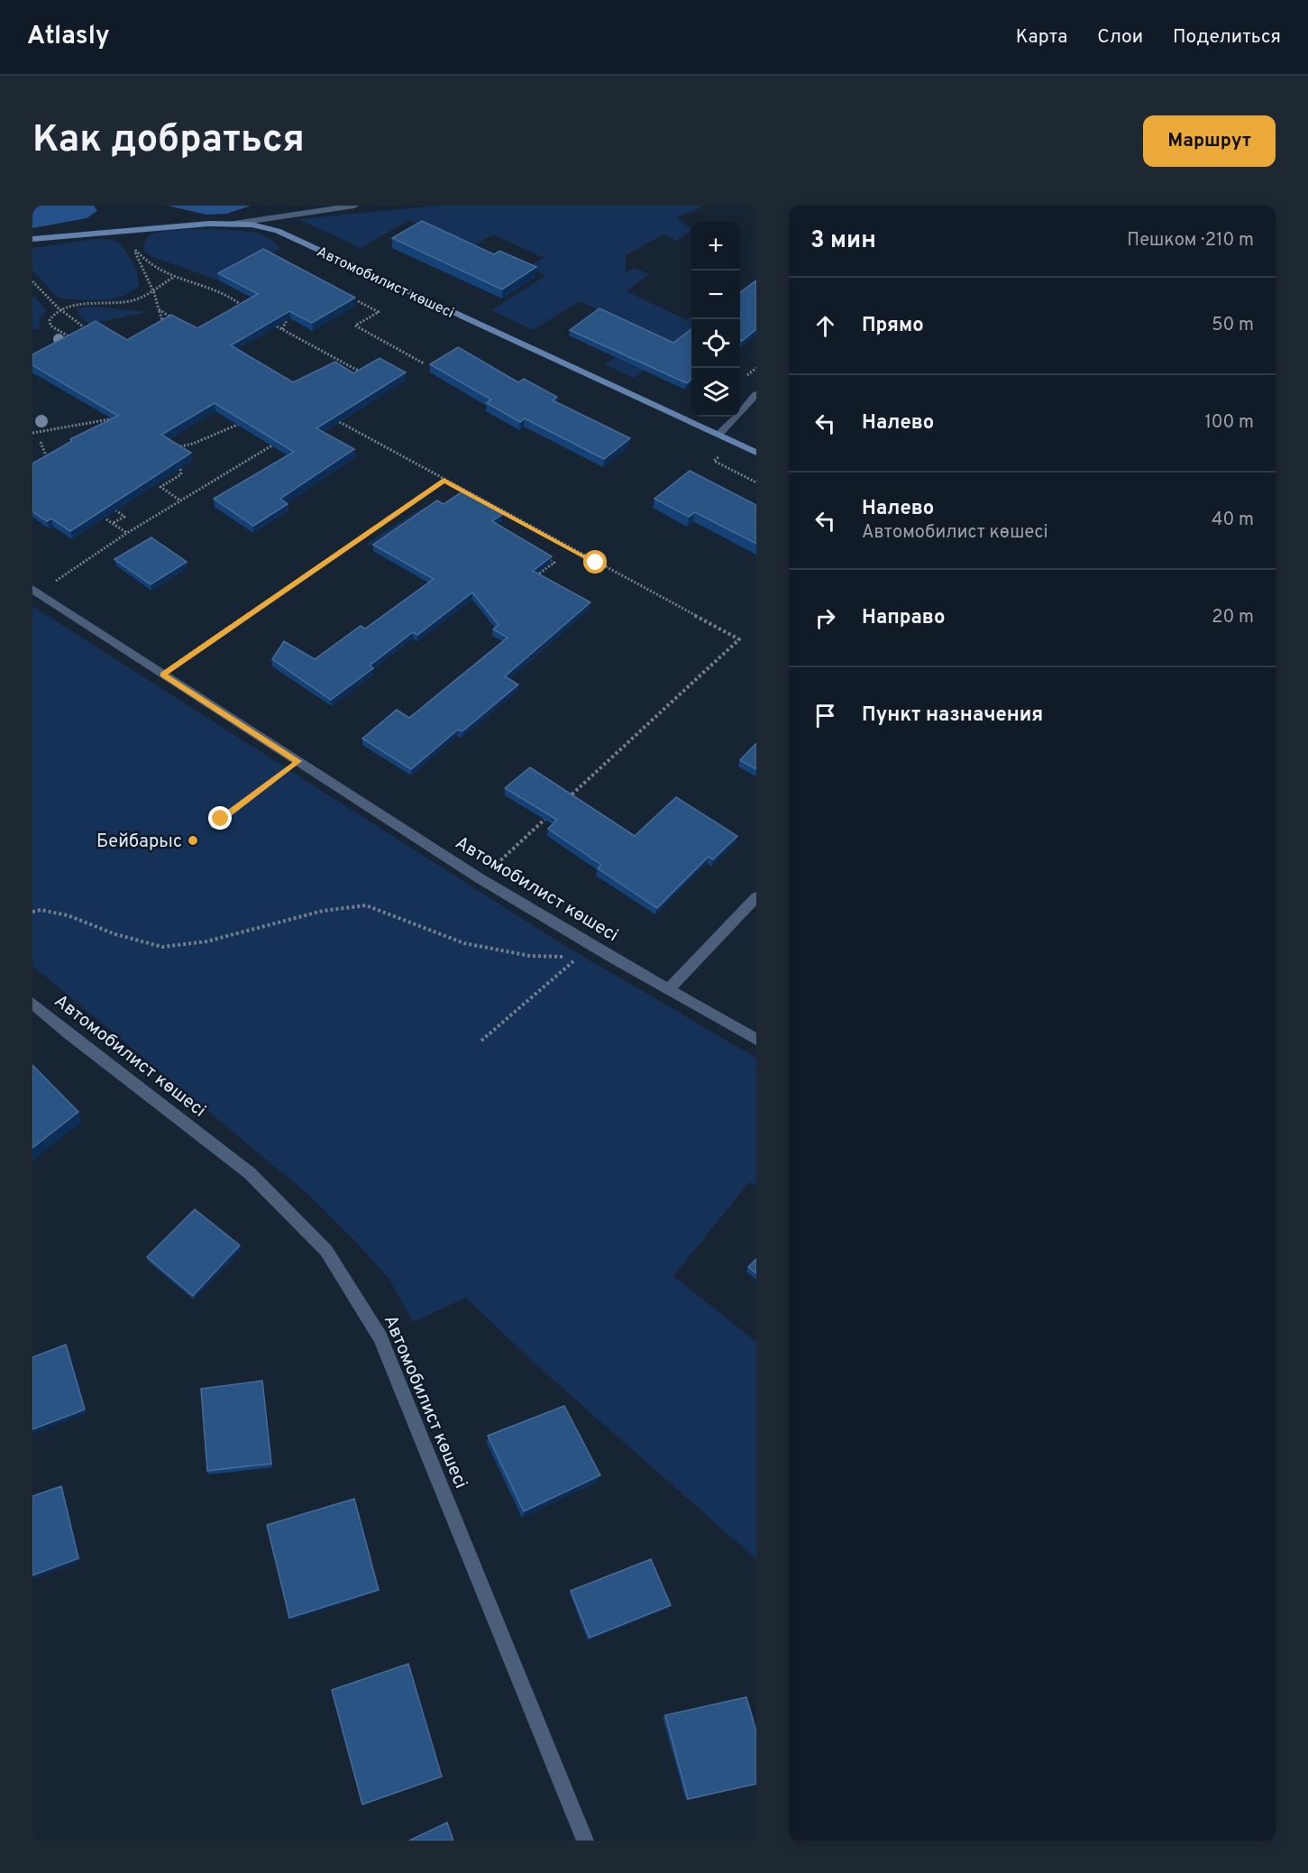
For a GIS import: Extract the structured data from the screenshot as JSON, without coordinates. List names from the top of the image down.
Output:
{
  "streets": {
    "street": ["Автомобилист көшесі"]
  },
  "places": ["Бейбарыс"],
  "page": {
    "header": "Atlasly",
    "nav": ["Карта", "Слои", "Поделиться"],
    "buttons": "Маршрут",
    "title": "Как добраться",
    "heading": ["3 мин", "Пешком · 210 m"],
    "map_buttons": ["+", "−"],
    "list": [
      ["Прямо", "50 m"],
      ["Налево", "100 m"],
      ["Налево", "Автомобилист көшесі", "40 m"],
      ["Направо", "20 m"],
      "Пункт назначения"
    ]
  }
}
